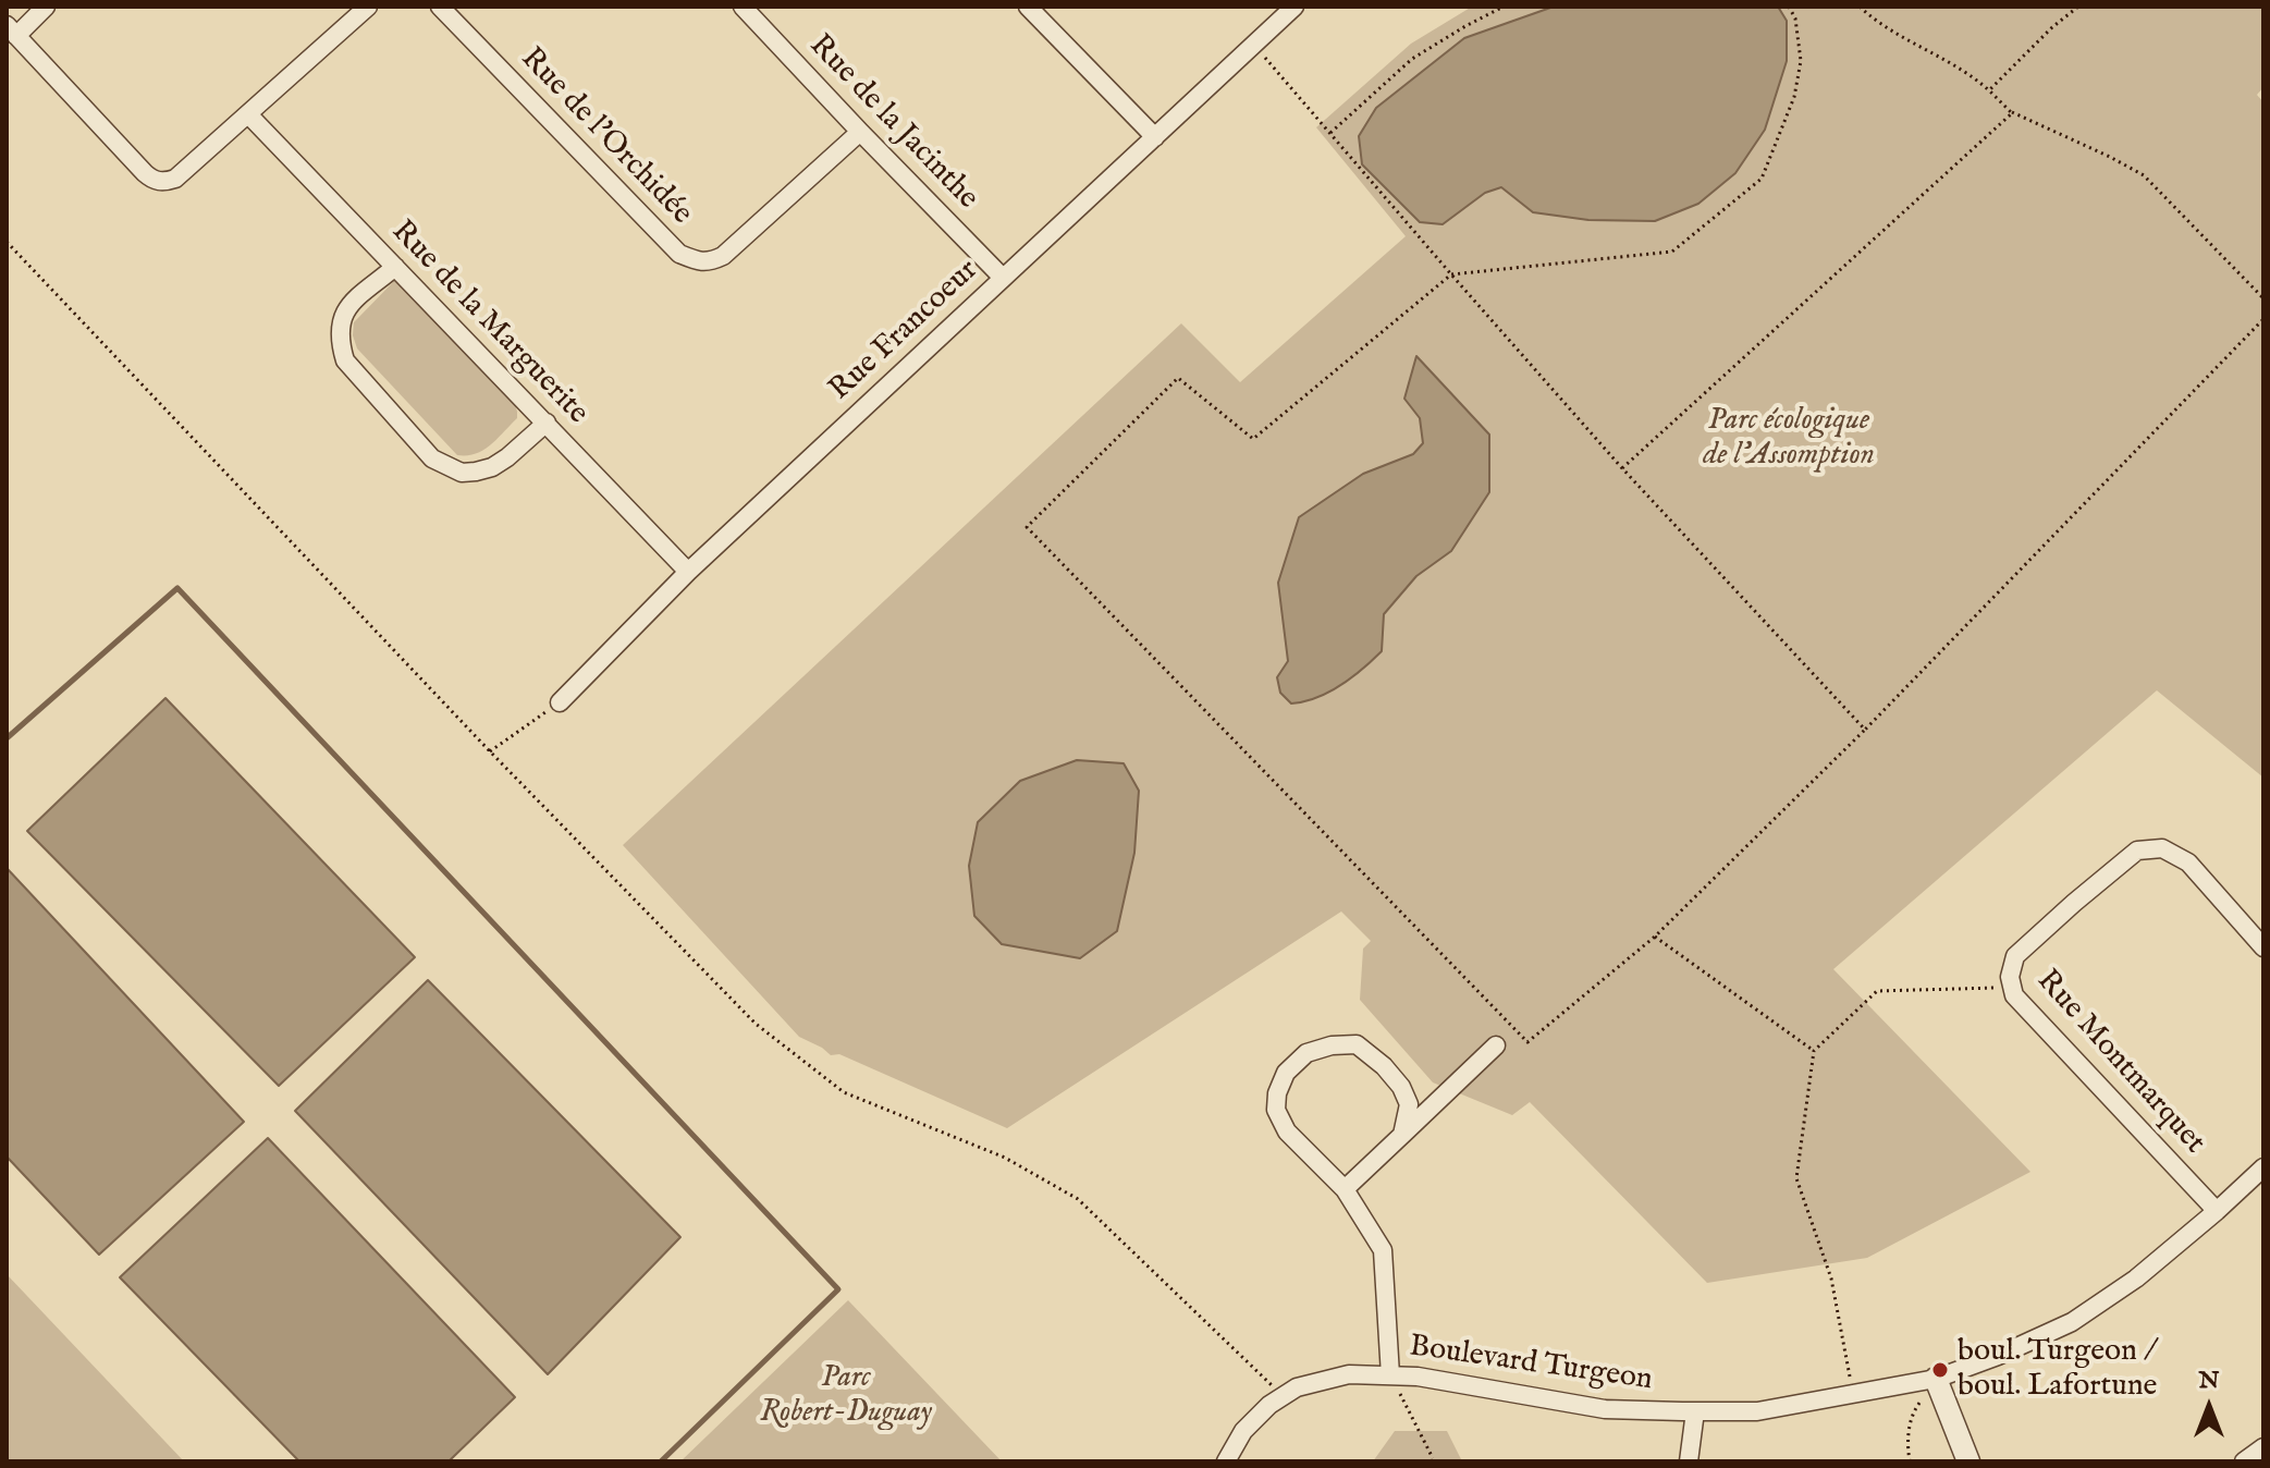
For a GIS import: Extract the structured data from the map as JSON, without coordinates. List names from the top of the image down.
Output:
{
  "streets": {
    "street": [
      "Rue de la Jacinthe",
      "Rue de l'Orchidée",
      "Rue de la Marguerite",
      "Rue Francoeur",
      "Rue Montmarquet",
      "Boulevard Turgeon"
    ]
  },
  "crossings": [
    ["Rue de la Jacinthe", "Rue de l'Orchidée"],
    ["Rue de la Jacinthe", "Rue Francoeur"],
    ["Rue de la Marguerite", "Rue Francoeur"],
    ["Rue Montmarquet", "Boulevard Turgeon"]
  ],
  "parks": ["Parc écologique de l'Assomption", "Parc Robert-Duguay"],
  "places": ["boul. Turgeon / boul. Lafortune"],
  "north": "top"
}
